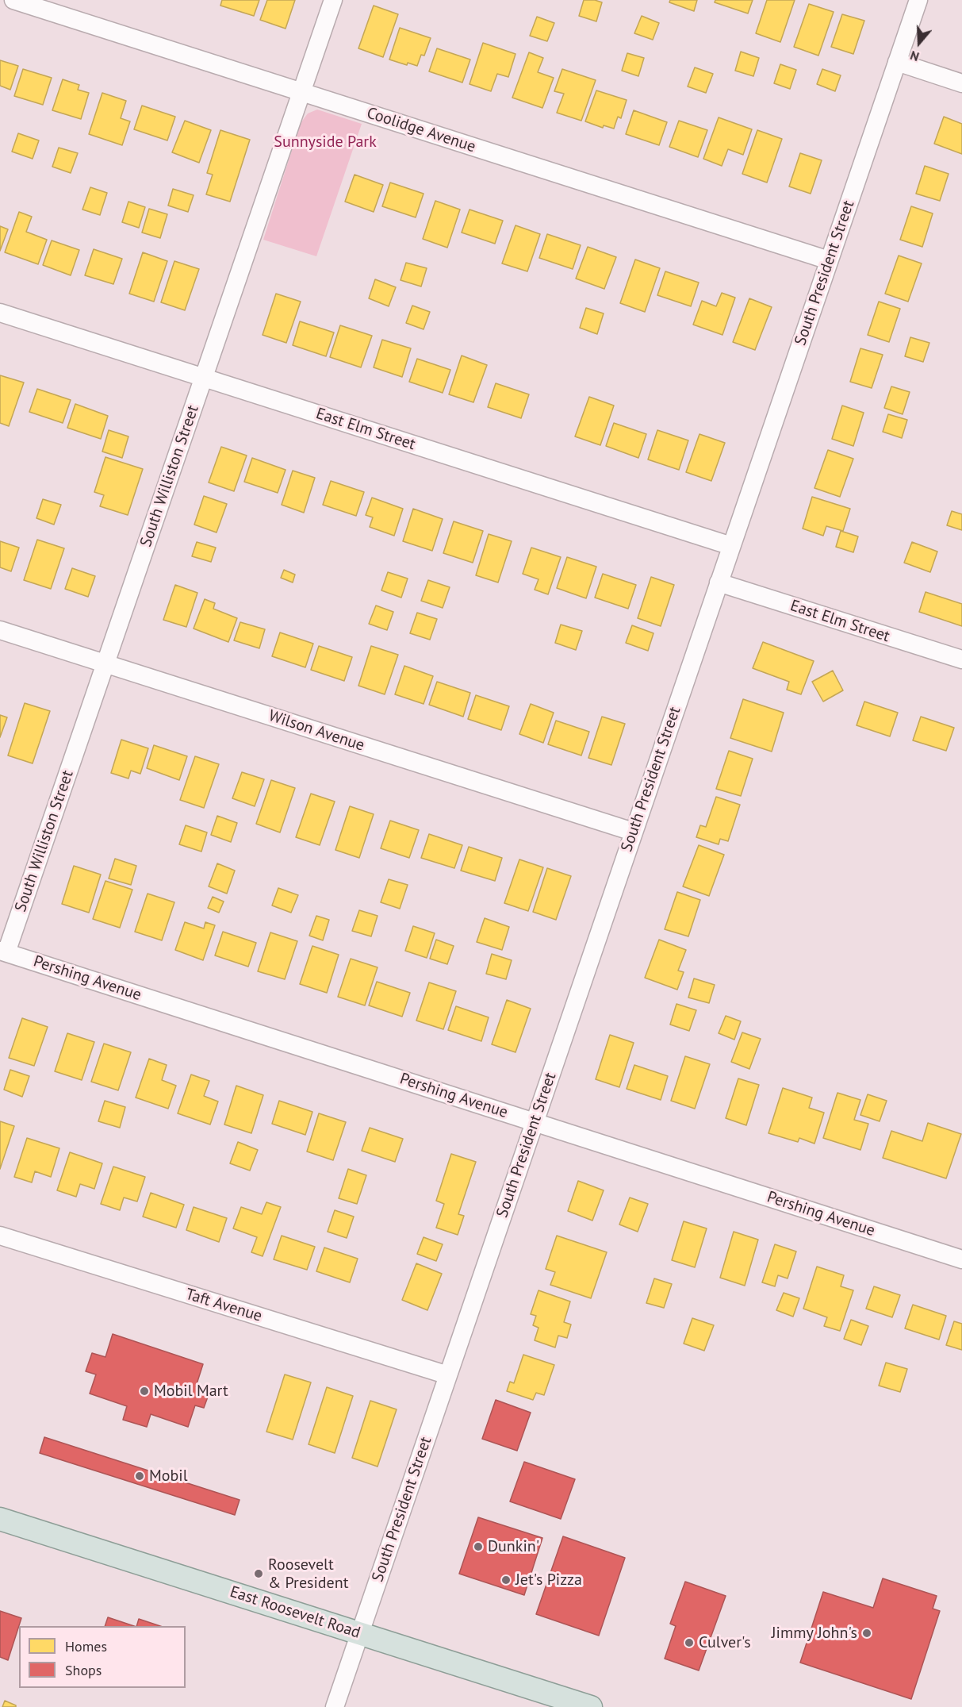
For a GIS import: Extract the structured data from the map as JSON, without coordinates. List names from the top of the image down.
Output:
{
  "streets": {
    "main road": ["East Roosevelt Road"],
    "street": [
      "Coolidge Avenue",
      "South President Street",
      "East Elm Street",
      "South Williston Street",
      "Wilson Avenue",
      "Pershing Avenue",
      "Taft Avenue"
    ]
  },
  "crossings": [
    ["Coolidge Avenue", "South President Street"],
    ["Coolidge Avenue", "South Williston Street"],
    ["South President Street", "East Elm Street"],
    ["South President Street", "Wilson Avenue"],
    ["South President Street", "Pershing Avenue"],
    ["South President Street", "Taft Avenue"],
    ["South President Street", "East Roosevelt Road"],
    ["East Elm Street", "South Williston Street"],
    ["South Williston Street", "Wilson Avenue"],
    ["South Williston Street", "Pershing Avenue"]
  ],
  "parks": ["Sunnyside Park"],
  "places": [
    "Mobil Mart",
    "Mobil",
    "Dunkin'",
    "Roosevelt & President",
    "Jet's Pizza",
    "Jimmy John's",
    "Culver's"
  ],
  "legend": ["Homes", "Shops"],
  "north": "bottom"
}
